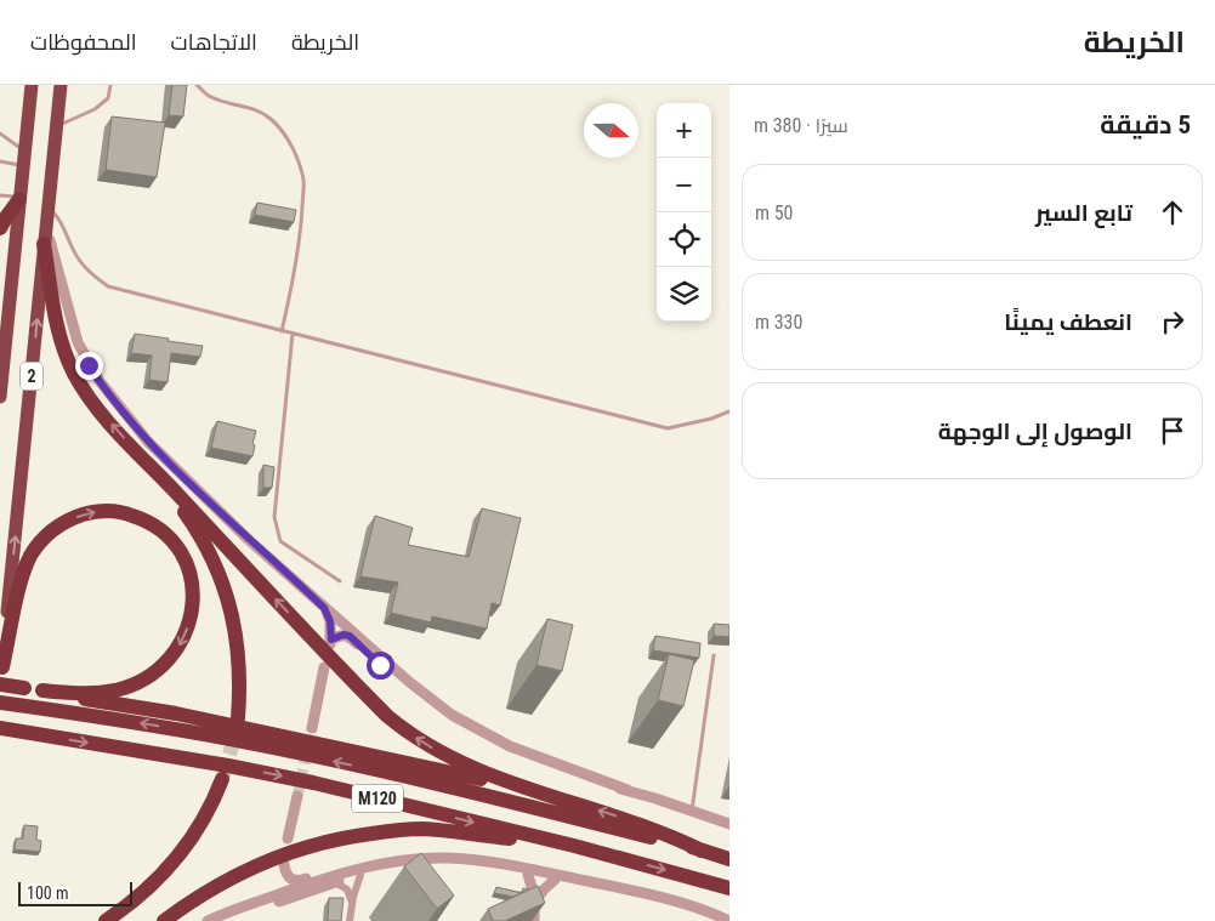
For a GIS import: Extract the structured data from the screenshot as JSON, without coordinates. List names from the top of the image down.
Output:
{
  "streets": {
    "highway": ["2", "M120"]
  },
  "scale_bar": "100 m",
  "north": "right",
  "page": {
    "header": "الخريطة",
    "nav": ["الخريطة", "الاتجاهات", "المحفوظات"],
    "heading": ["5 دقيقة", "سيرًا · 380 m"],
    "map_buttons": ["+", "−"],
    "list": [
      ["تابع السير", "50 m"],
      ["انعطف يمينًا", "330 m"],
      "الوصول إلى الوجهة"
    ],
    "scale": "100 m"
  }
}
